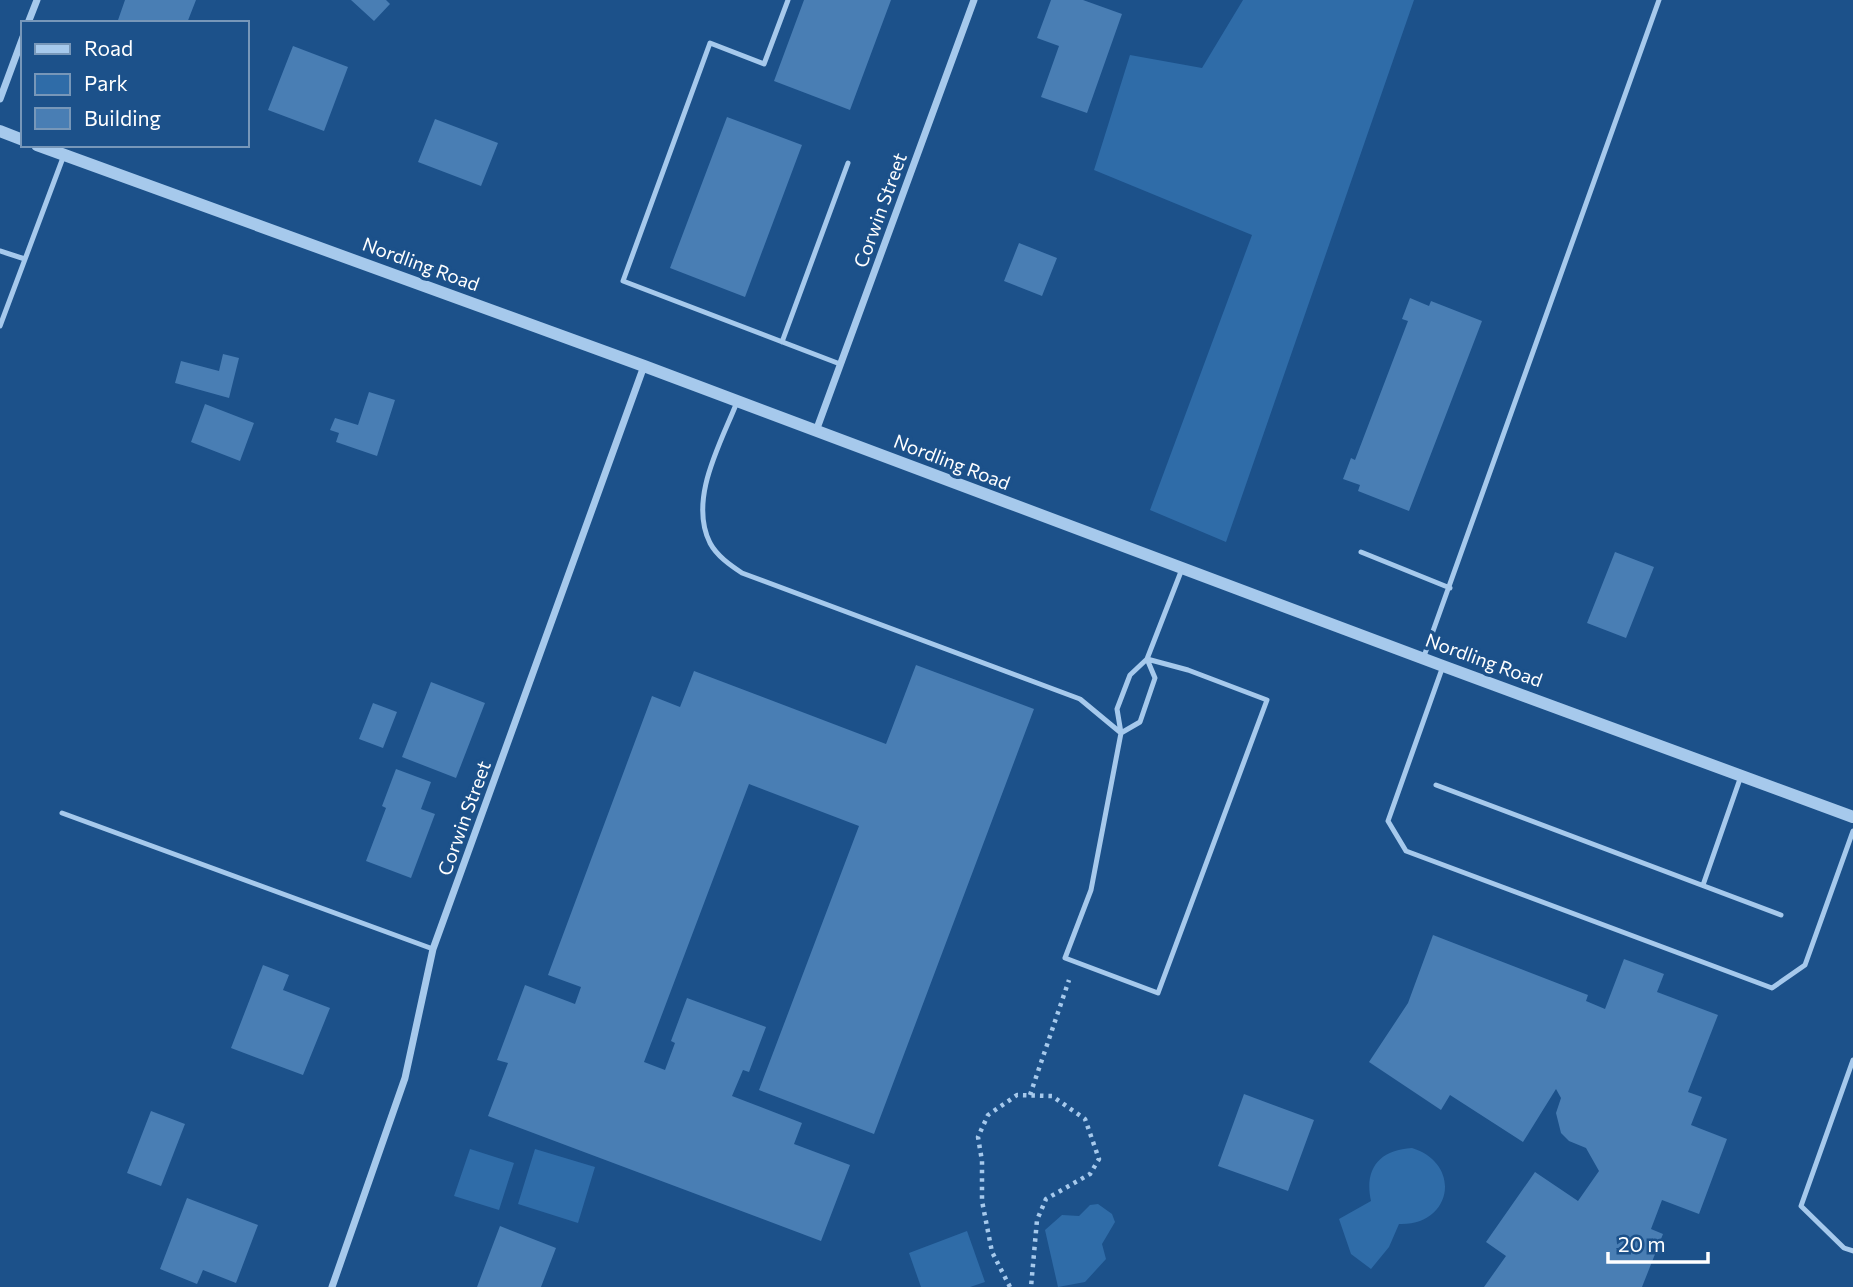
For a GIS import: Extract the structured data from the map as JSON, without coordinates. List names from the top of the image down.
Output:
{
  "streets": {
    "street": ["Corwin Street", "Nordling Road"]
  },
  "crossings": [
    ["Corwin Street", "Nordling Road"]
  ],
  "legend": ["Road", "Park", "Building"],
  "scale_bar": "20 m"
}
